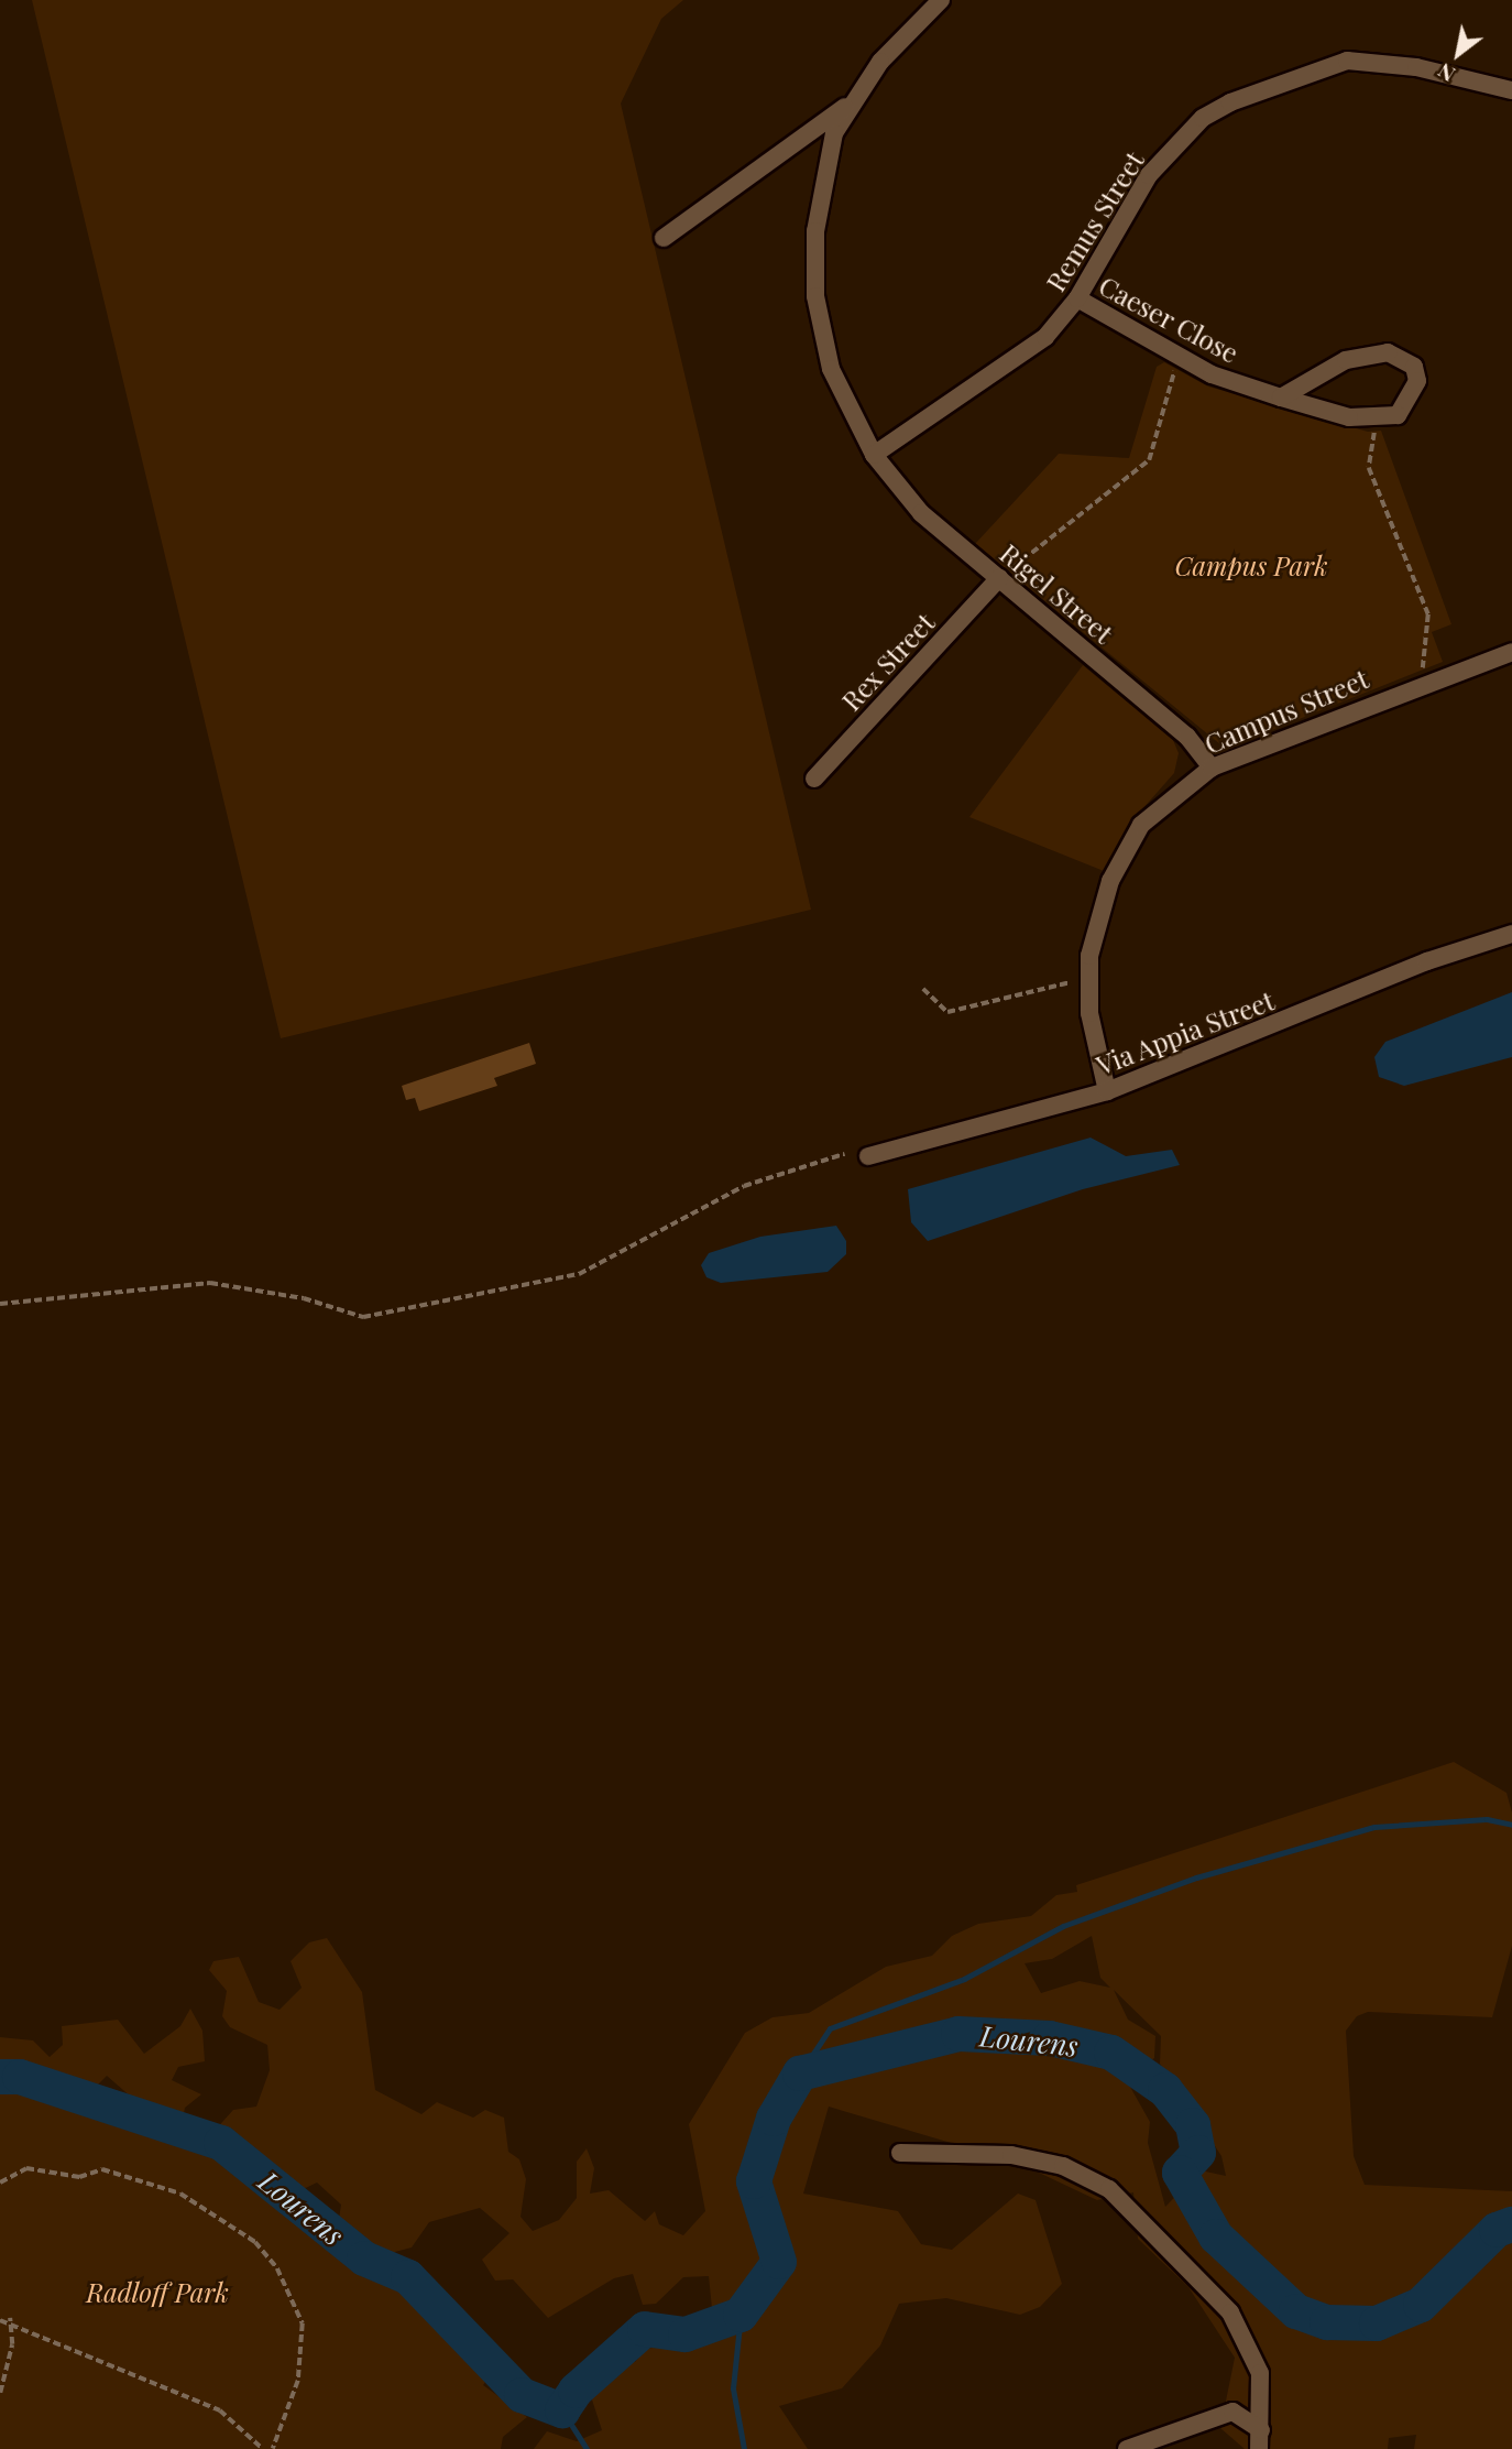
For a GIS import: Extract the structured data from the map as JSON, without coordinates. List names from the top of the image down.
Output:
{
  "streets": {
    "street": [
      "Remus Street",
      "Caeser Close",
      "Rigel Street",
      "Rex Street",
      "Campus Street",
      "Via Appia Street"
    ]
  },
  "crossings": [
    ["Remus Street", "Caeser Close"],
    ["Remus Street", "Rigel Street"],
    ["Rigel Street", "Rex Street"],
    ["Rigel Street", "Campus Street"],
    ["Campus Street", "Via Appia Street"]
  ],
  "water": ["Lourens"],
  "parks": ["Campus Park", "Radloff Park"],
  "north": "bottom left"
}
